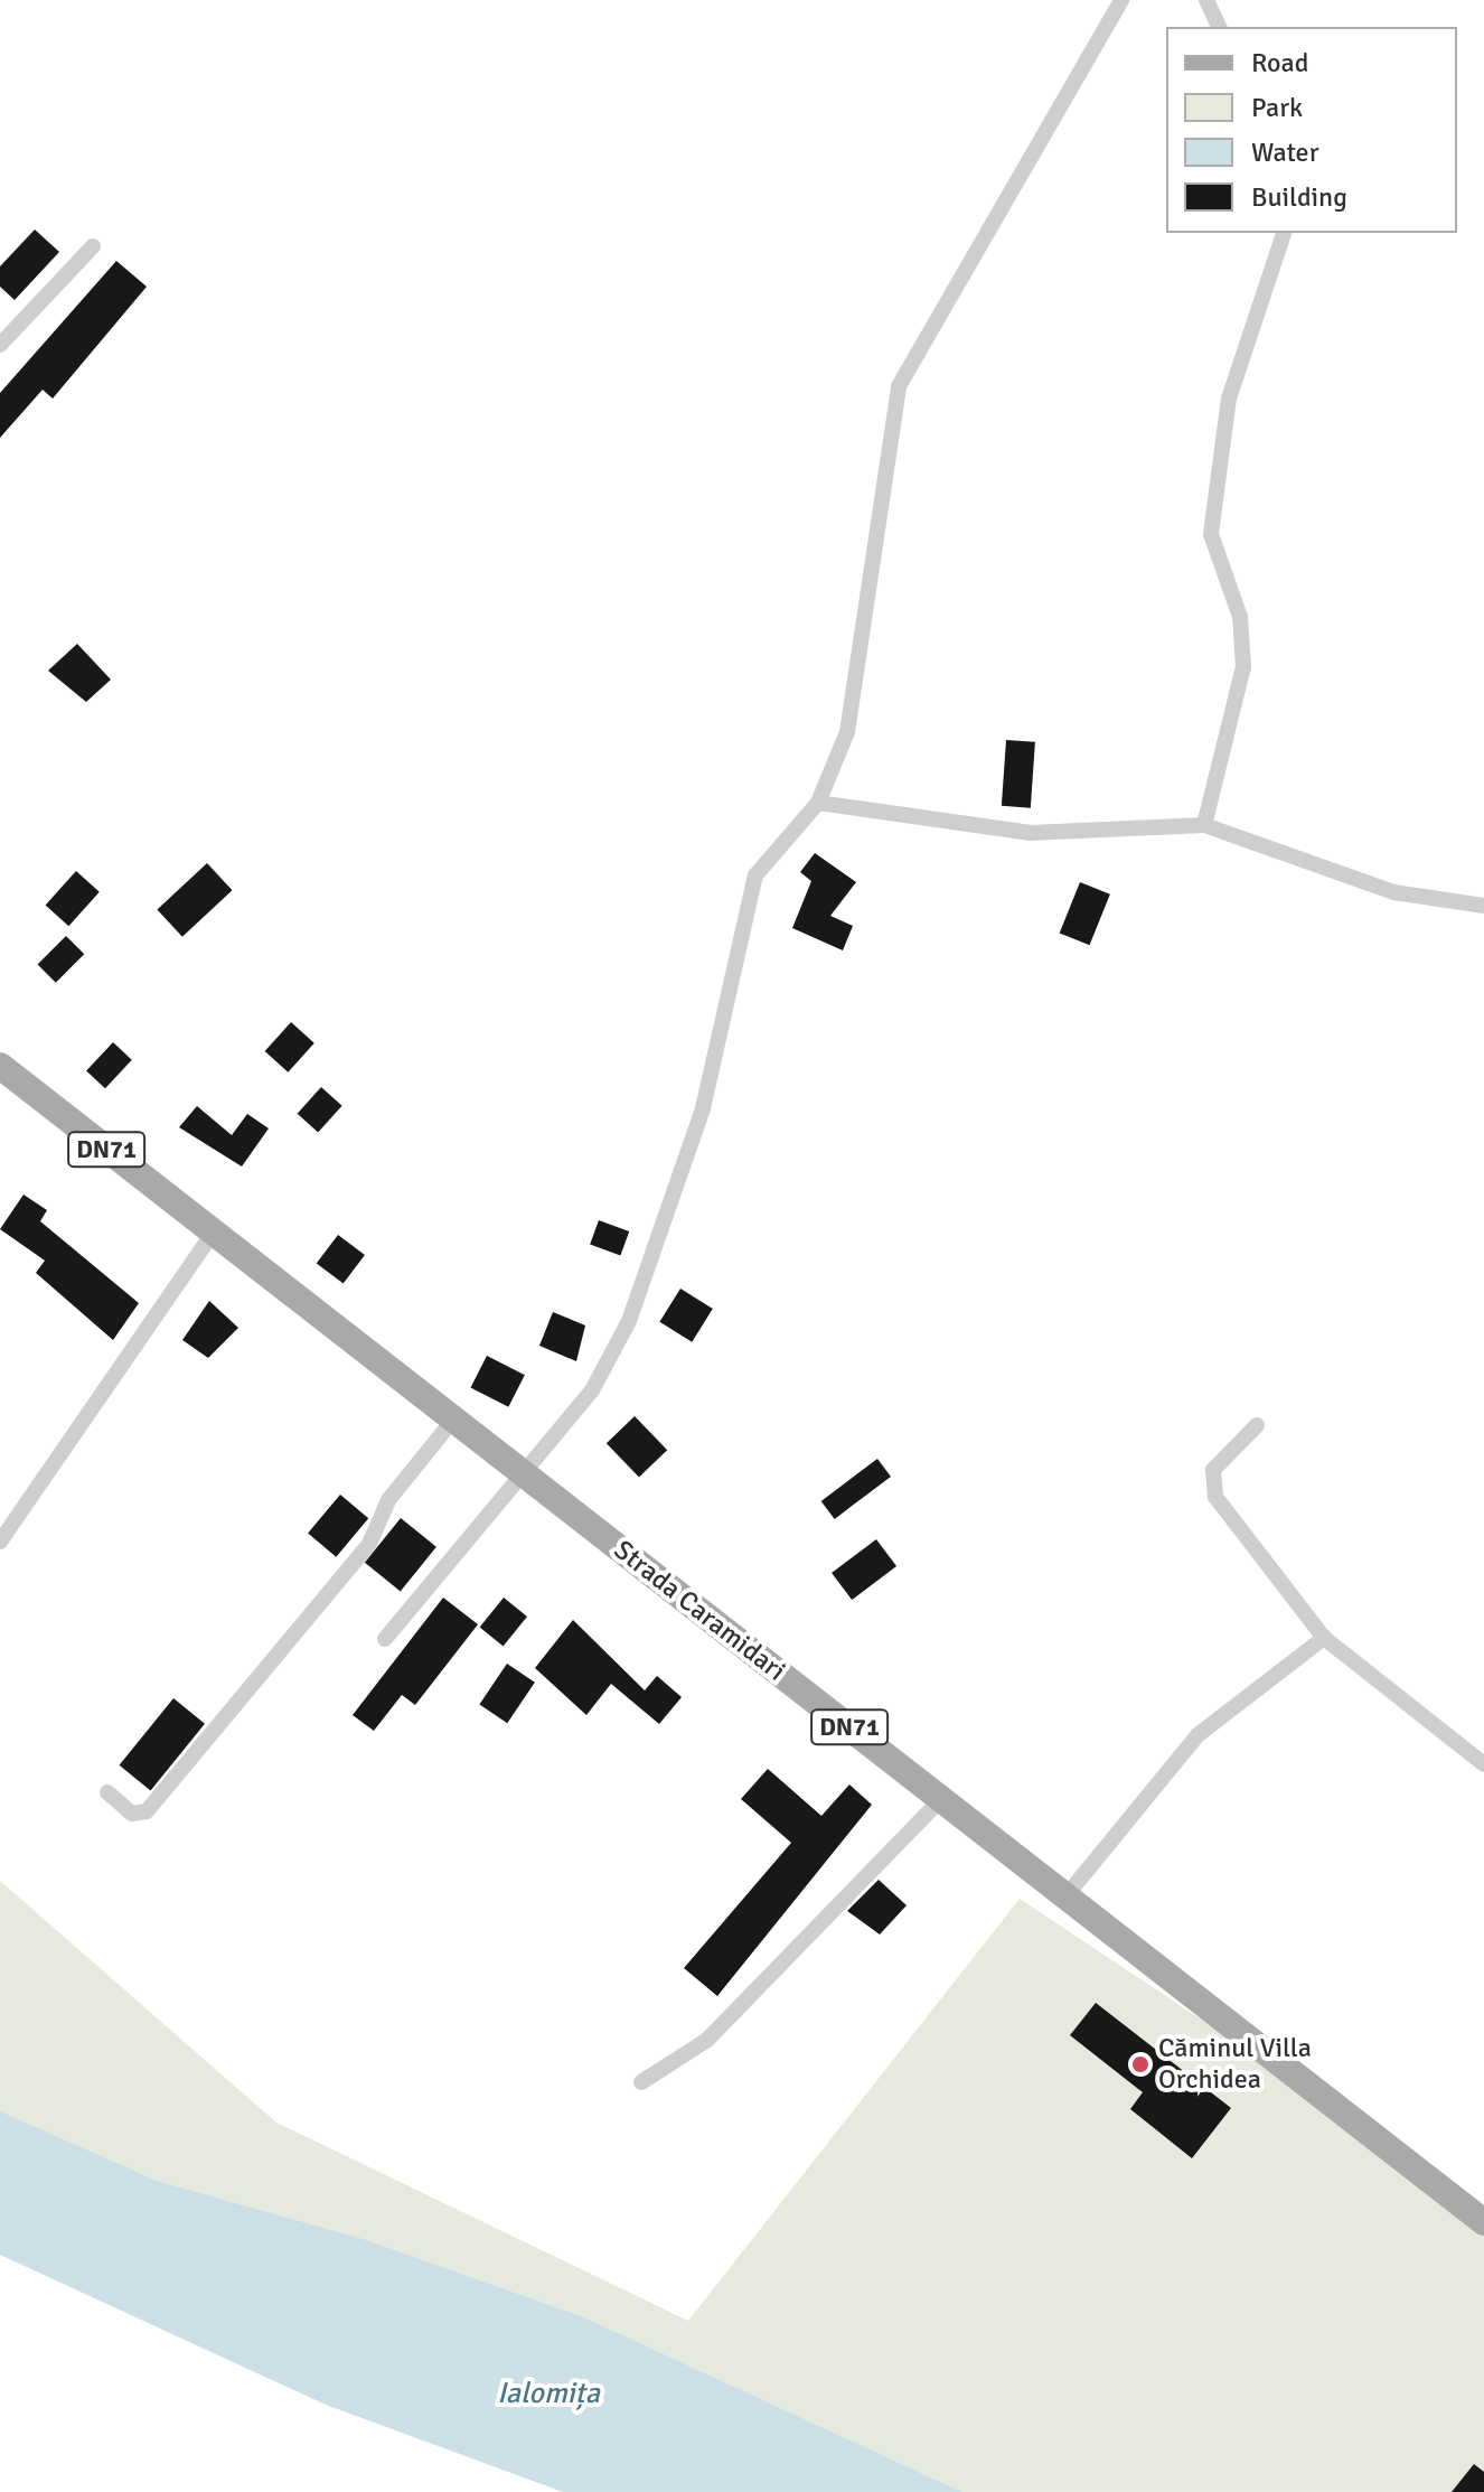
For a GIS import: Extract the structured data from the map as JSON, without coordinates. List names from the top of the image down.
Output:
{
  "streets": {
    "main road": ["DN71", "Strada Caramidari"]
  },
  "water": ["Ialomița"],
  "places": ["Căminul Villa Orchidea"],
  "legend": [
    "Road",
    "Park",
    "Water",
    "Building"
  ]
}
